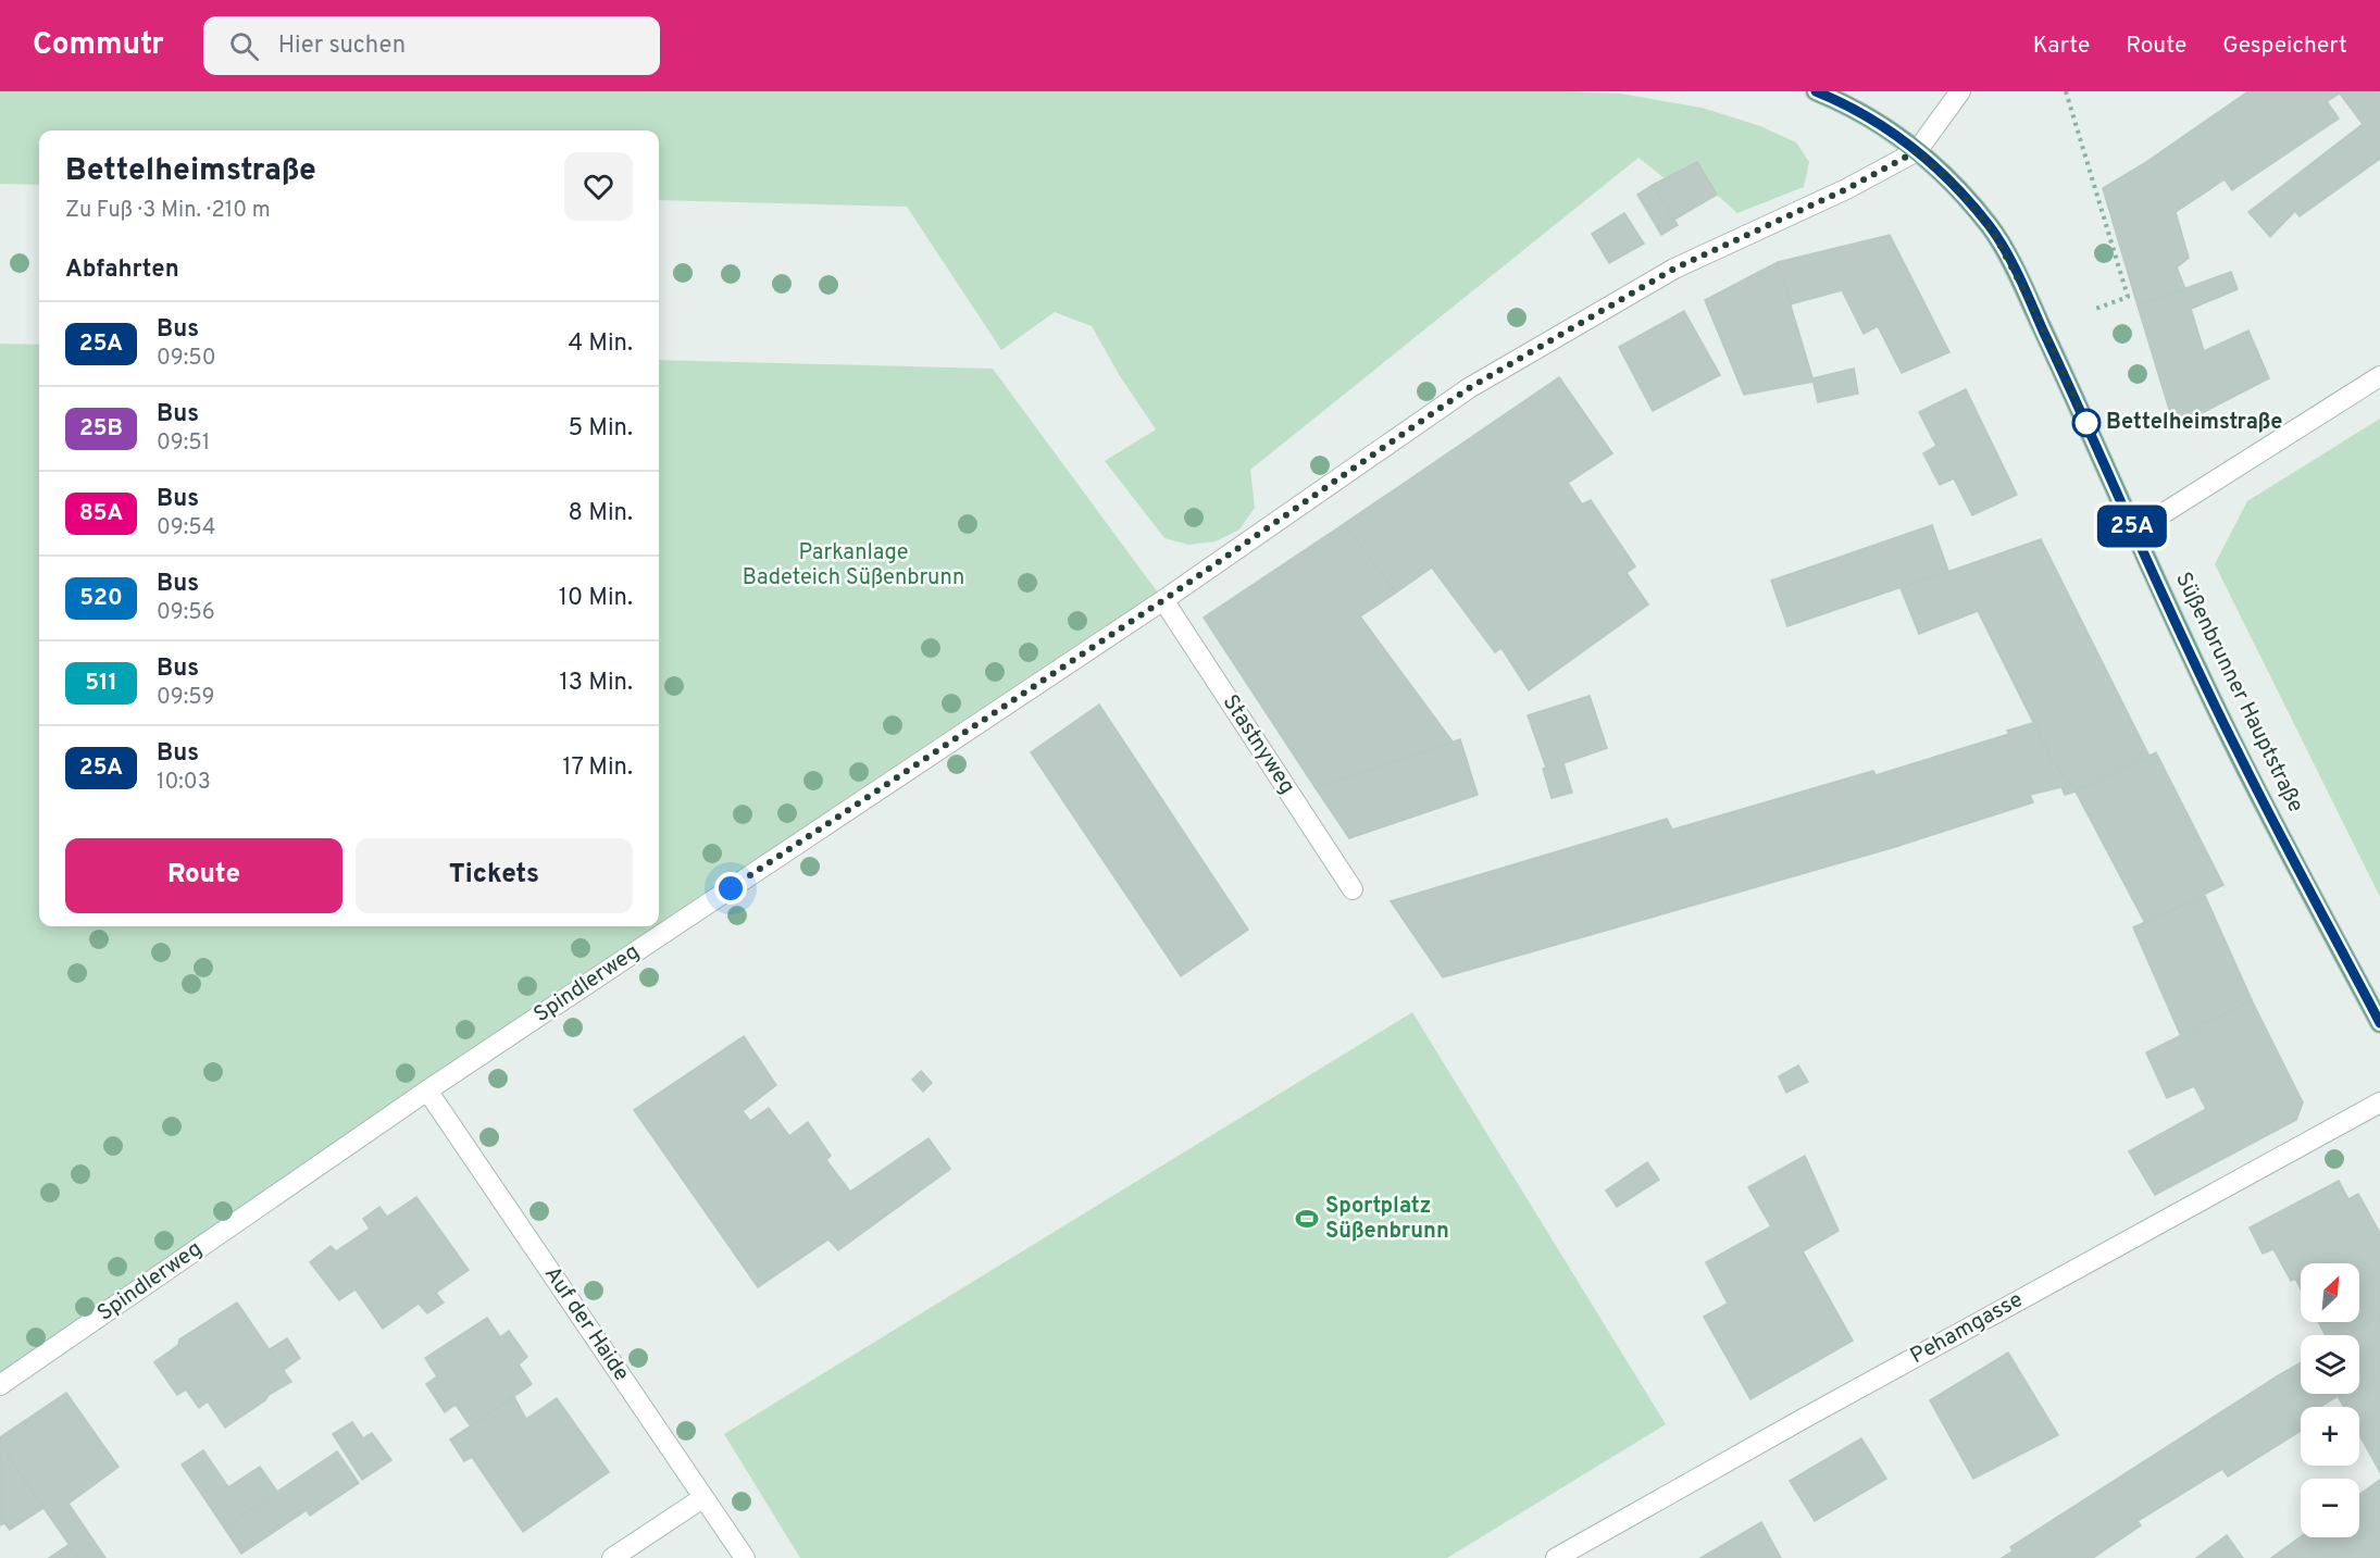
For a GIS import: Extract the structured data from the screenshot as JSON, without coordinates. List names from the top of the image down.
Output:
{
  "streets": {
    "main road": ["Süßenbrunner Hauptstraße"],
    "street": [
      "Stastnyweg",
      "Spindlerweg",
      "Auf der Haide",
      "Pehamgasse"
    ]
  },
  "crossings": [
    ["Süßenbrunner Hauptstraße", "Spindlerweg"],
    ["Stastnyweg", "Spindlerweg"],
    ["Spindlerweg", "Auf der Haide"]
  ],
  "parks": ["Parkanlage Badeteich Süßenbrunn"],
  "places": {
    "other": ["Bettelheimstraße"],
    "sports": ["Sportplatz Süßenbrunn"]
  },
  "lines": ["bus line 25A"],
  "north": "top right",
  "page": {
    "header": "Commutr",
    "search": "Hier suchen",
    "nav": ["Karte", "Route", "Gespeichert"],
    "on_map": "25A",
    "heading": [
      ["Bettelheimstraße", "Zu Fuß · 3 Min. · 210 m"],
      "Abfahrten"
    ],
    "list": [
      {
        "mark": "25A",
        "name": "Bus",
        "note": "09:50",
        "value": "4 Min."
      },
      {
        "mark": "25B",
        "name": "Bus",
        "note": "09:51",
        "value": "5 Min."
      },
      {
        "mark": "85A",
        "name": "Bus",
        "note": "09:54",
        "value": "8 Min."
      },
      {
        "mark": "520",
        "name": "Bus",
        "note": "09:56",
        "value": "10 Min."
      },
      {
        "mark": "511",
        "name": "Bus",
        "note": "09:59",
        "value": "13 Min."
      },
      {
        "mark": "25A",
        "name": "Bus",
        "note": "10:03",
        "value": "17 Min."
      }
    ],
    "buttons": ["Route", "Tickets"],
    "map_buttons": ["+", "−"]
  }
}
